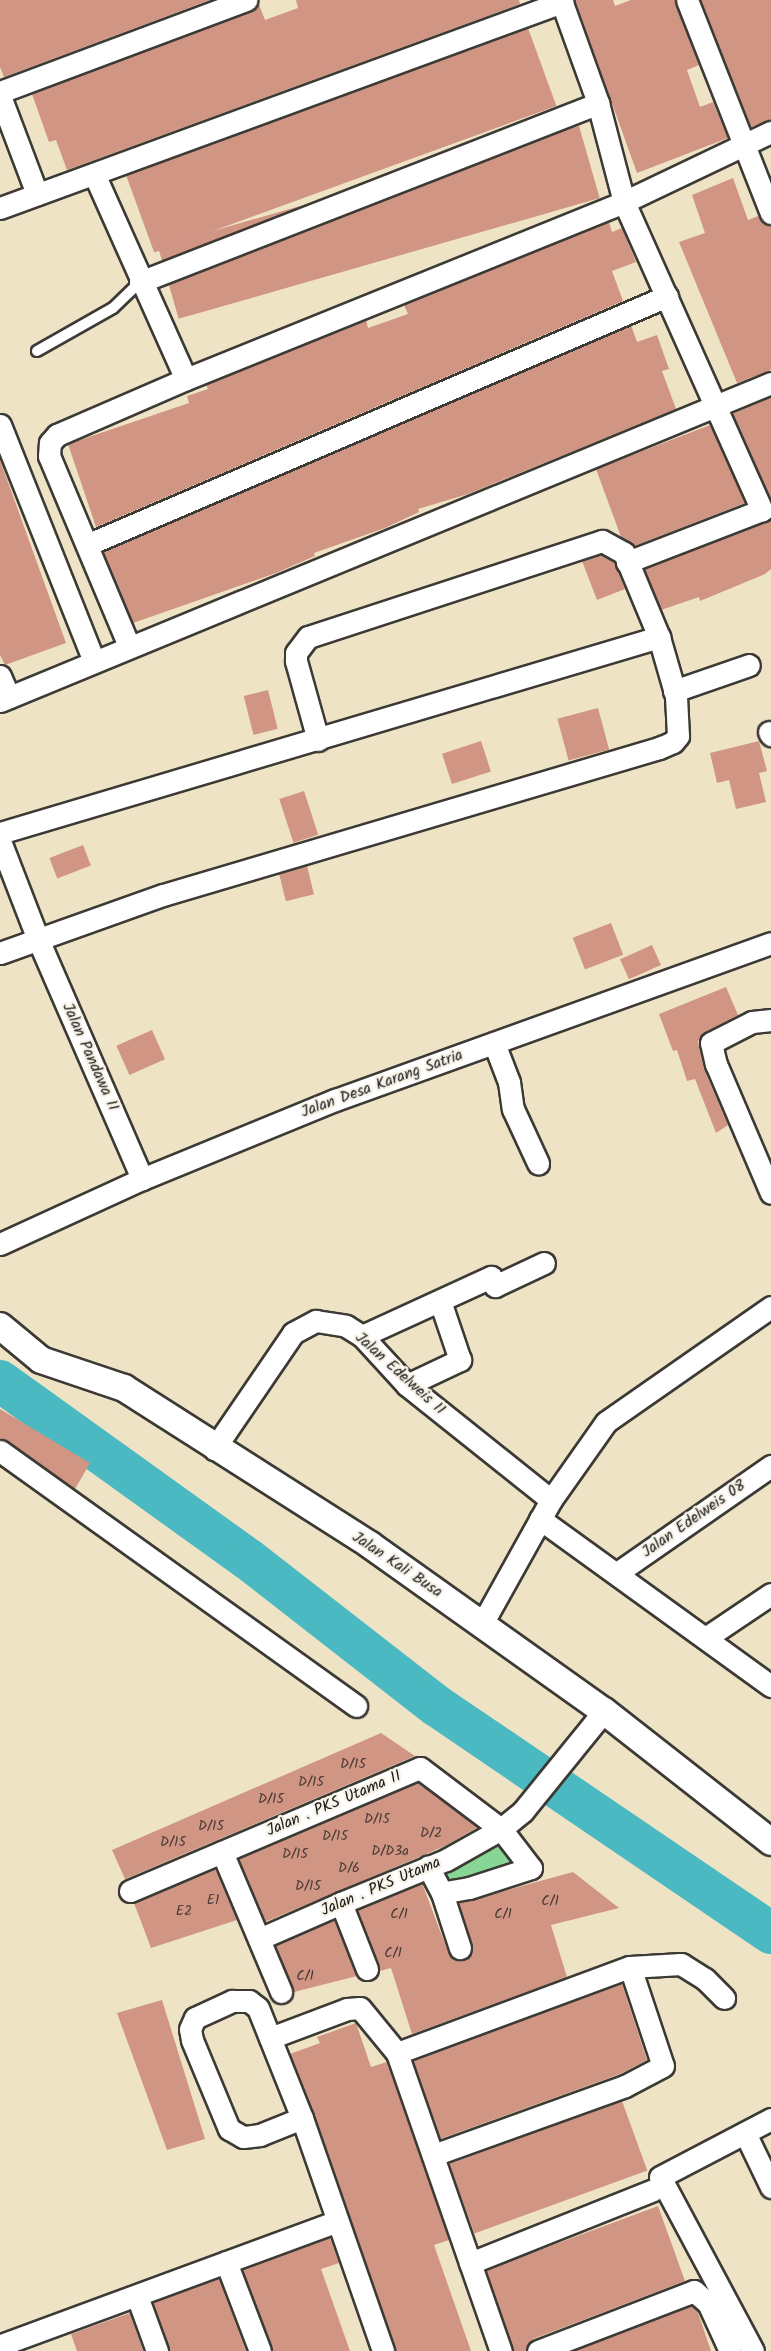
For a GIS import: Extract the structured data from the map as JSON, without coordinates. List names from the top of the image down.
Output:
{
  "streets": {
    "street": [
      "Jalan Pandawa II",
      "Jalan Desa Karang Satria",
      "Jalan Edelweis 11",
      "Jalan Edelweis 08",
      "Jalan Kali Busa",
      "Jalan . PKS Utama II",
      "Jalan . PKS Utama"
    ]
  },
  "crossings": [
    ["Jalan Pandawa II", "Jalan Desa Karang Satria"],
    ["Jalan Edelweis 11", "Jalan Kali Busa"],
    ["Jalan Kali Busa", "Jalan . PKS Utama"],
    ["Jalan . PKS Utama II", "Jalan . PKS Utama"]
  ],
  "house_numbers": [
    "D/15",
    "D/15",
    "D/15",
    "D/15",
    "D/15",
    "D/2",
    "D/15",
    "D/15",
    "D/D3a",
    "D/15",
    "D/6",
    "D/15",
    "E1",
    "C/1",
    "E2",
    "C/1",
    "C/1",
    "C/1",
    "C/1"
  ]
}
